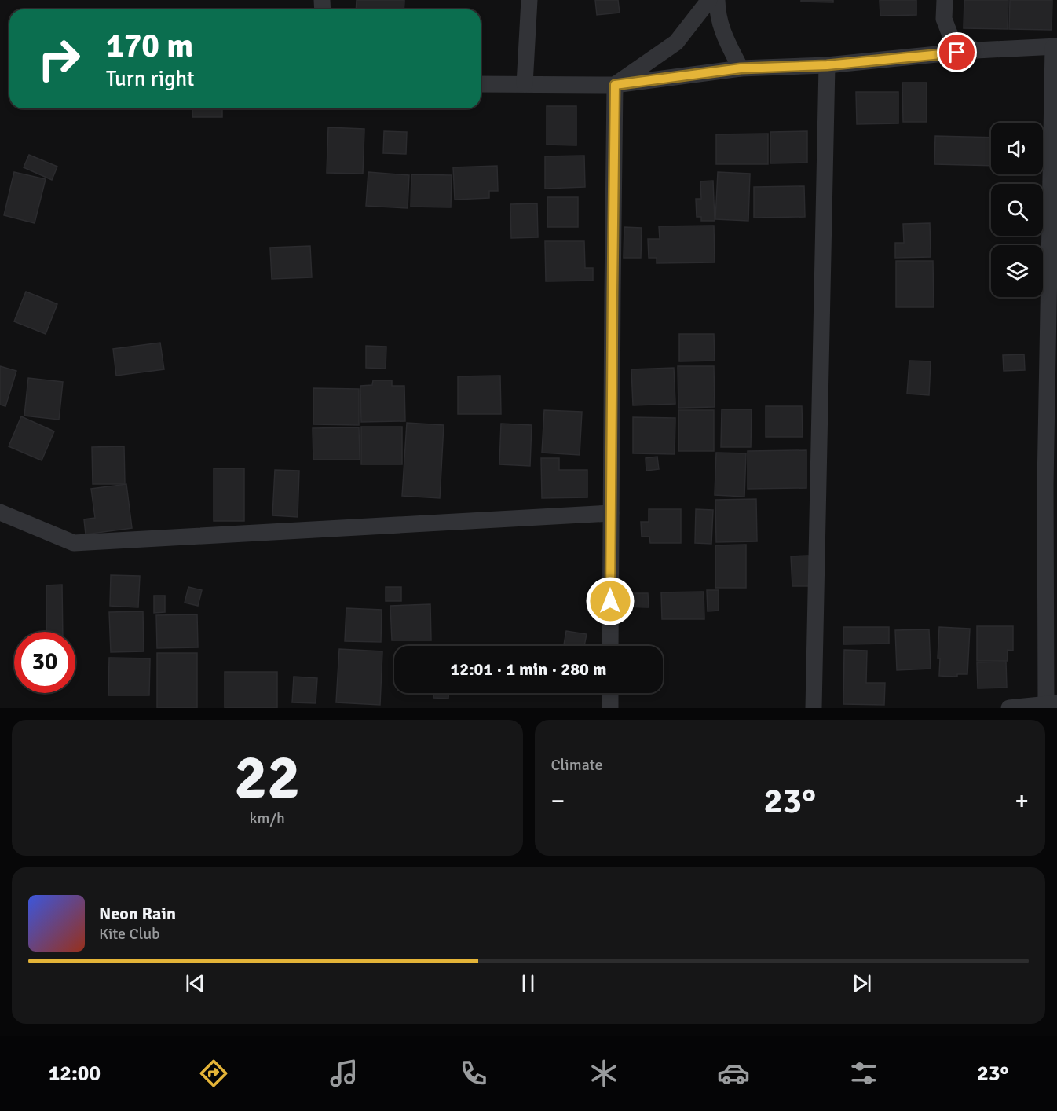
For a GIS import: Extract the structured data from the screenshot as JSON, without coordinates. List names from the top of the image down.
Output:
{
  "page": {
    "turn": ["170 m", "Turn right"],
    "limit": "30",
    "trip": "12:01 · 1 min · 280 m",
    "tile": [
      ["22", "km/h"],
      "Climate"
    ],
    "heat": ["−", "23°", "+"],
    "song": ["Neon Rain", "Kite Club"],
    "tabs": ["12:00", "23°"]
  }
}
